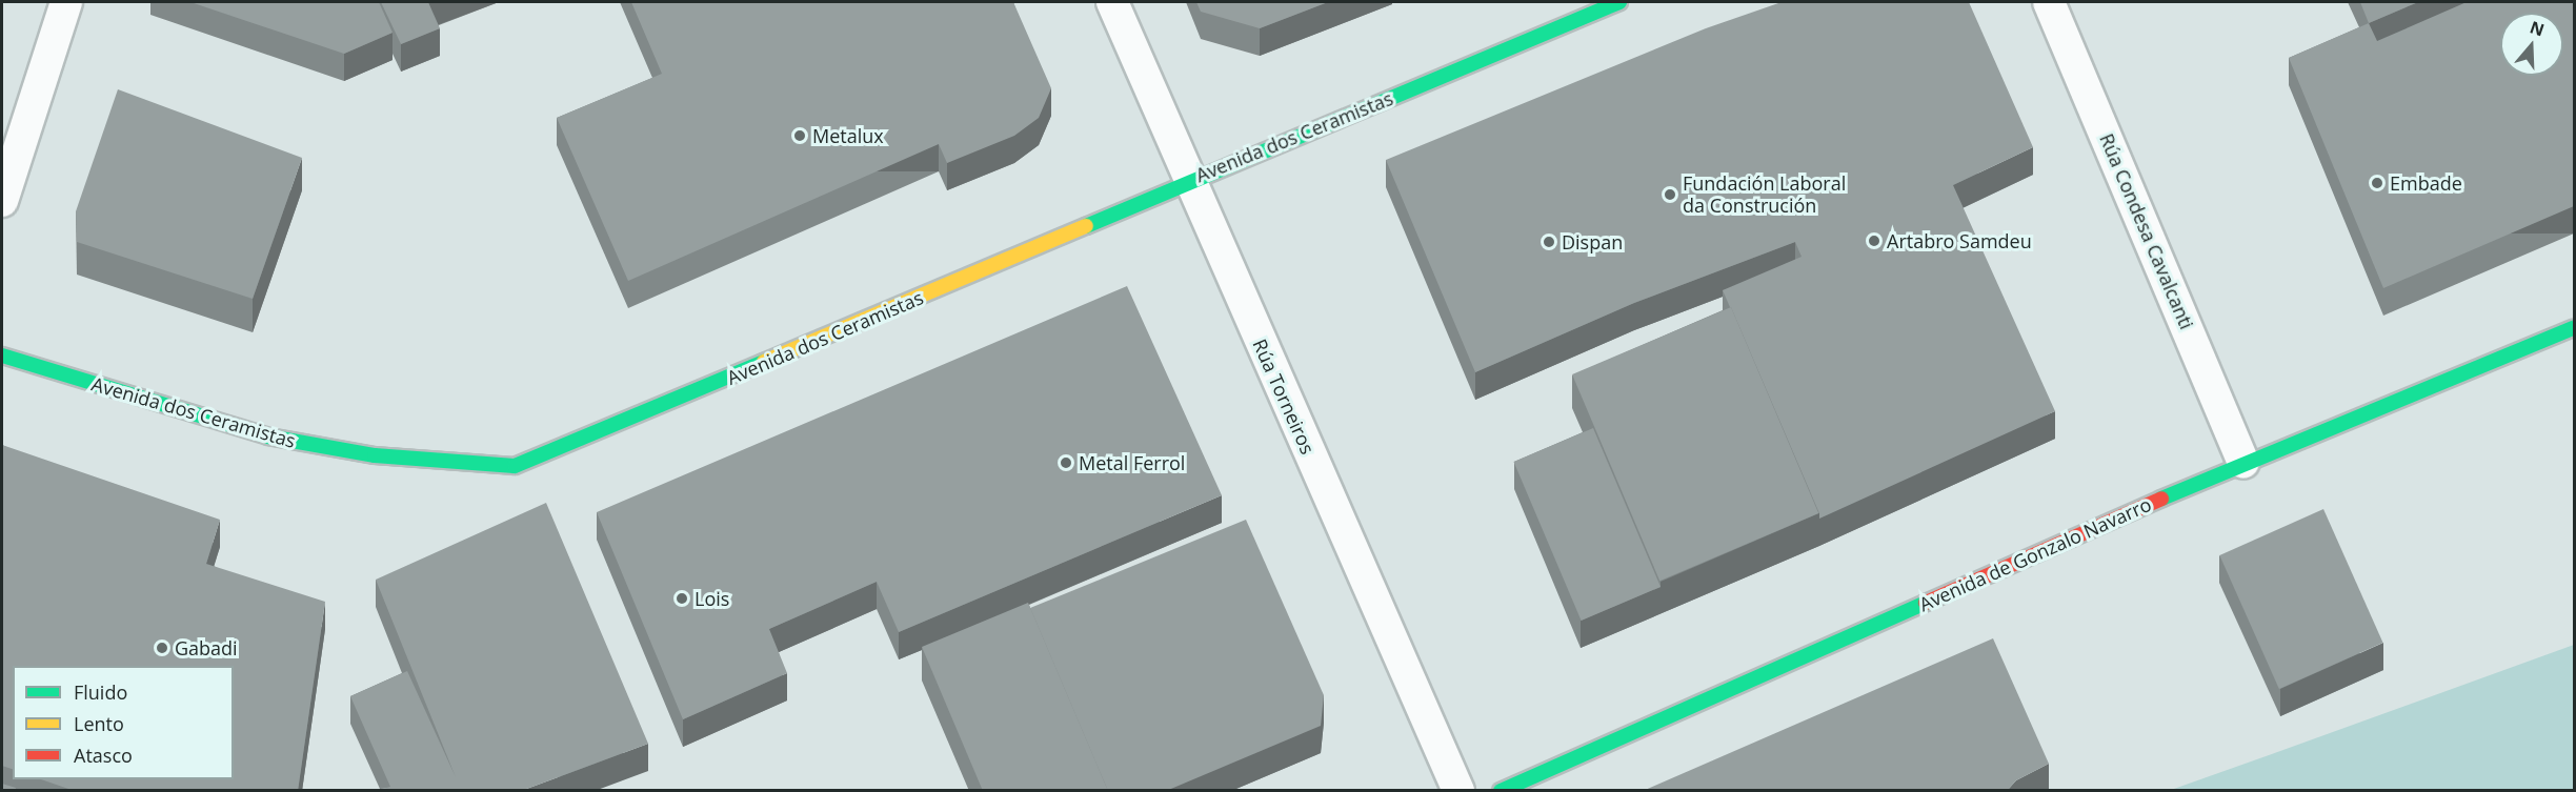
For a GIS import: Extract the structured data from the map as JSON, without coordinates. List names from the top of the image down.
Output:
{
  "streets": {
    "street": [
      "Avenida dos Ceramistas",
      "Rúa Condesa Cavalcanti",
      "Rúa Torneiros",
      "Avenida de Gonzalo Navarro"
    ]
  },
  "crossings": [
    ["Avenida dos Ceramistas", "Rúa Torneiros"],
    ["Rúa Condesa Cavalcanti", "Avenida de Gonzalo Navarro"]
  ],
  "places": [
    "Metalux",
    "Embade",
    "Fundación Laboral da Construción",
    "Artabro Samdeu",
    "Dispan",
    "Metal Ferrol",
    "Lois",
    "Gabadi"
  ],
  "legend": ["Fluido", "Lento", "Atasco"],
  "north": "top"
}
